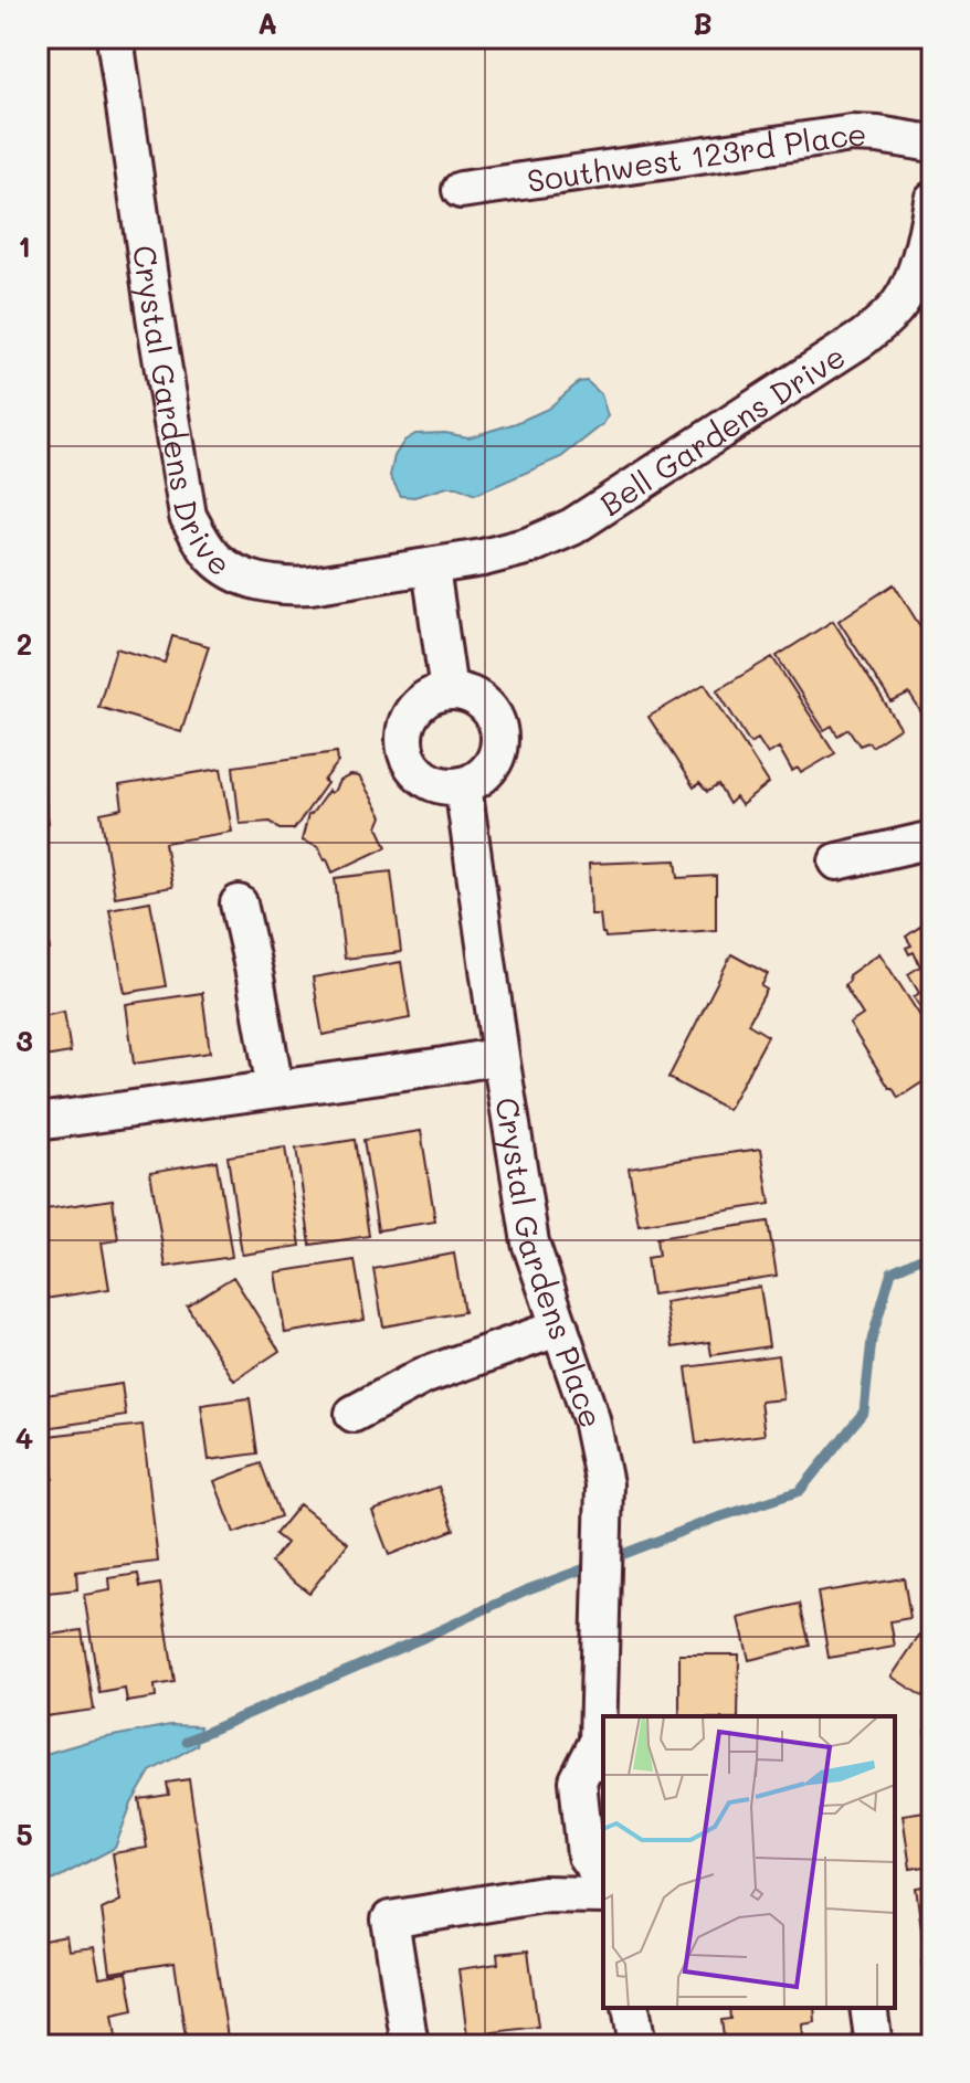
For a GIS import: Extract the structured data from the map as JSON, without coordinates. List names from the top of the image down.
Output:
{
  "streets": {
    "street": [
      "Southwest 123rd Place",
      "Crystal Gardens Drive",
      "Bell Gardens Drive",
      "Crystal Gardens Place"
    ]
  },
  "crossings": [
    ["Crystal Gardens Drive", "Bell Gardens Drive"]
  ],
  "grid": {
    "columns": ["A", "B"],
    "rows": [
      "1",
      "2",
      "3",
      "4",
      "5"
    ]
  }
}
